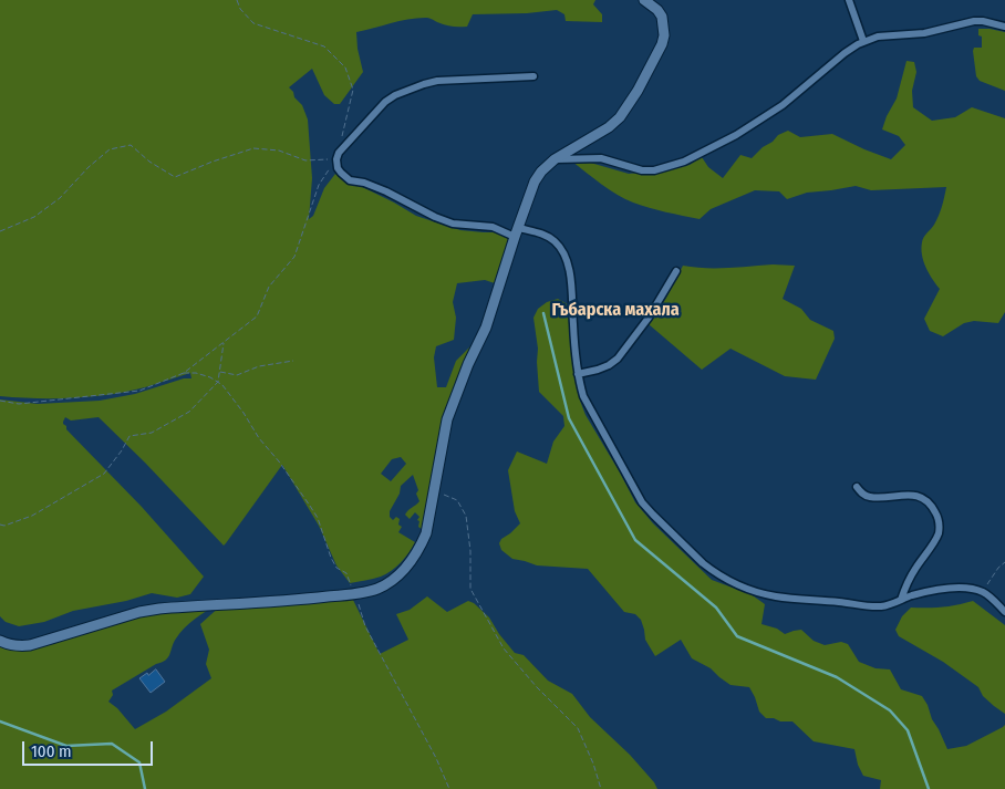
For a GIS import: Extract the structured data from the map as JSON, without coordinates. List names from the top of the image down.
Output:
{
  "districts": ["Гъбарска махала"],
  "scale_bar": "100 m"
}
